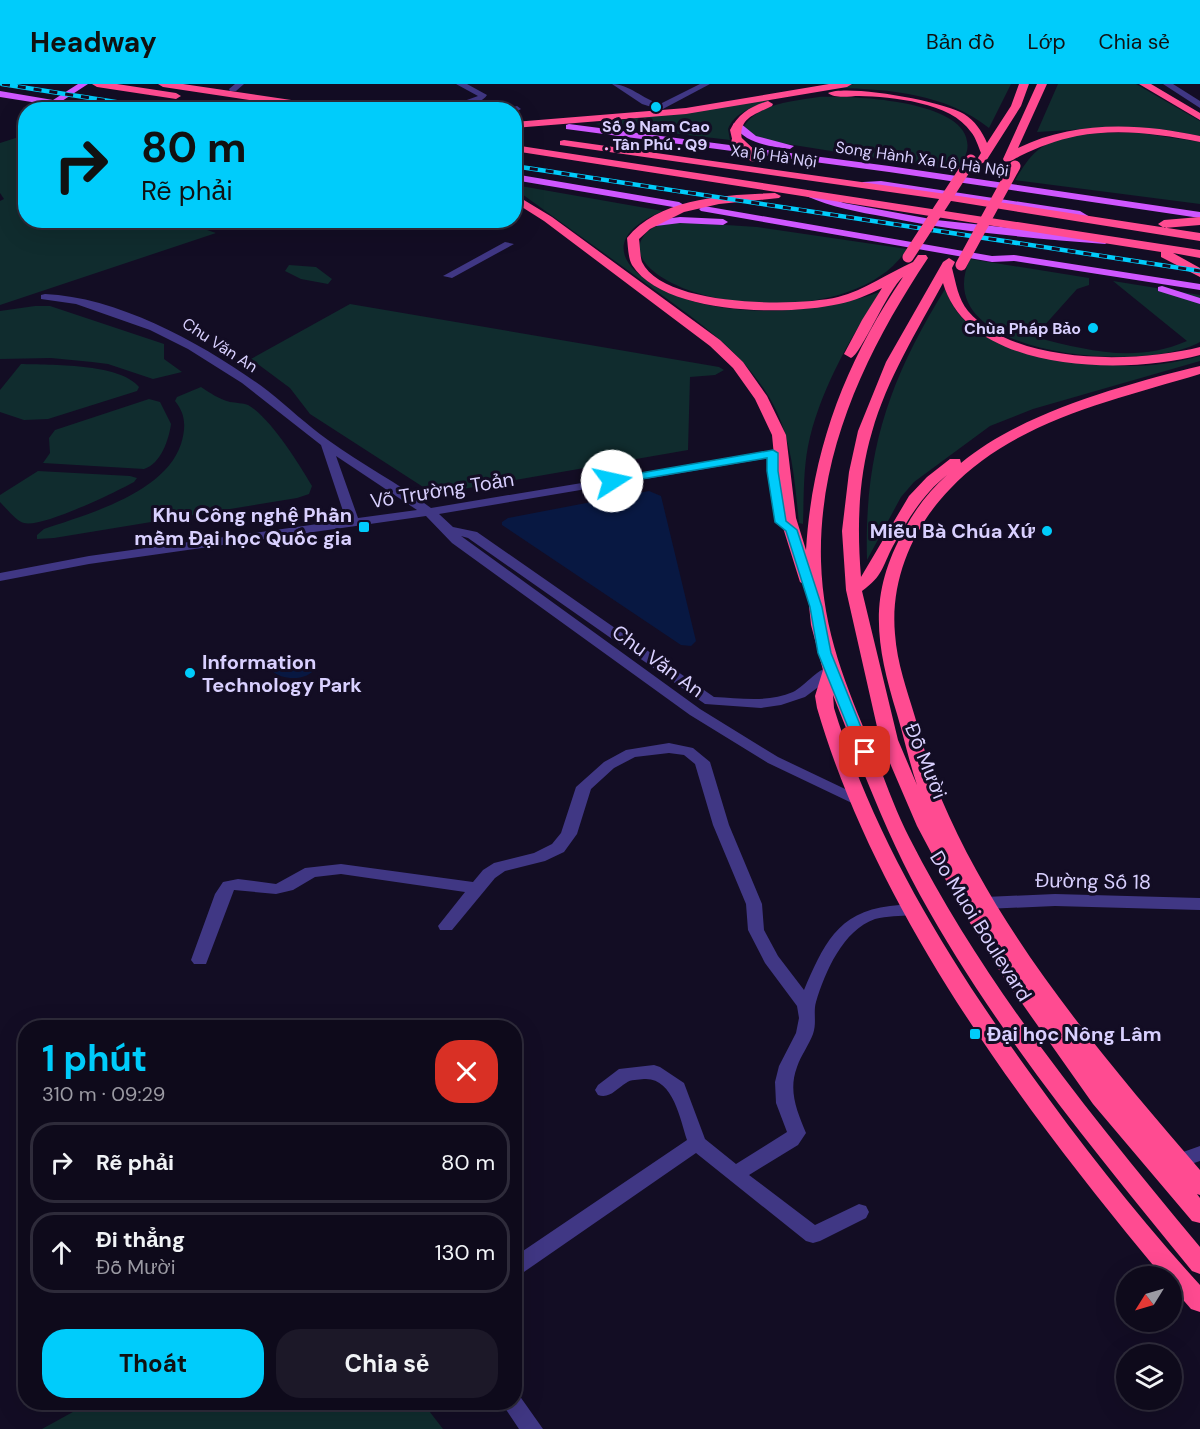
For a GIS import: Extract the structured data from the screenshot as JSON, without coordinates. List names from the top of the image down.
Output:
{
  "streets": {
    "highway": ["Xa lộ Hà Nội", "Đỗ Mười", "Do Muoi Boulevard"],
    "main road": ["Song Hành Xa Lộ Hà Nội"],
    "street": ["Chu Văn An", "Võ Trường Toản", "Đường Số 18"]
  },
  "crossings": [
    ["Chu Văn An", "Võ Trường Toản"],
    ["Chu Văn An", "Do Muoi Boulevard"],
    ["Đỗ Mười", "Đường Số 18"]
  ],
  "places": {
    "other": [
      "Số 9 Nam Cao . Tân Phú . Q9",
      "Chùa Pháp Bảo",
      "Miễu Bà Chúa Xứ",
      "Information Technology Park"
    ],
    "transit": ["Khu Công nghệ Phần mềm Đại học Quốc gia", "Đại học Nông Lâm"]
  },
  "north": "bottom left",
  "page": {
    "header": "Headway",
    "nav": ["Bản đồ", "Lớp", "Chia sẻ"],
    "turn": ["80 m", "Rẽ phải"],
    "heading": ["1 phút", "310 m · 09:29"],
    "list": [
      {
        "name": "Rẽ phải",
        "value": "80 m"
      },
      {
        "name": "Đi thẳng",
        "note": "Đỗ Mười",
        "value": "130 m"
      }
    ],
    "buttons": ["Thoát", "Chia sẻ"]
  }
}
